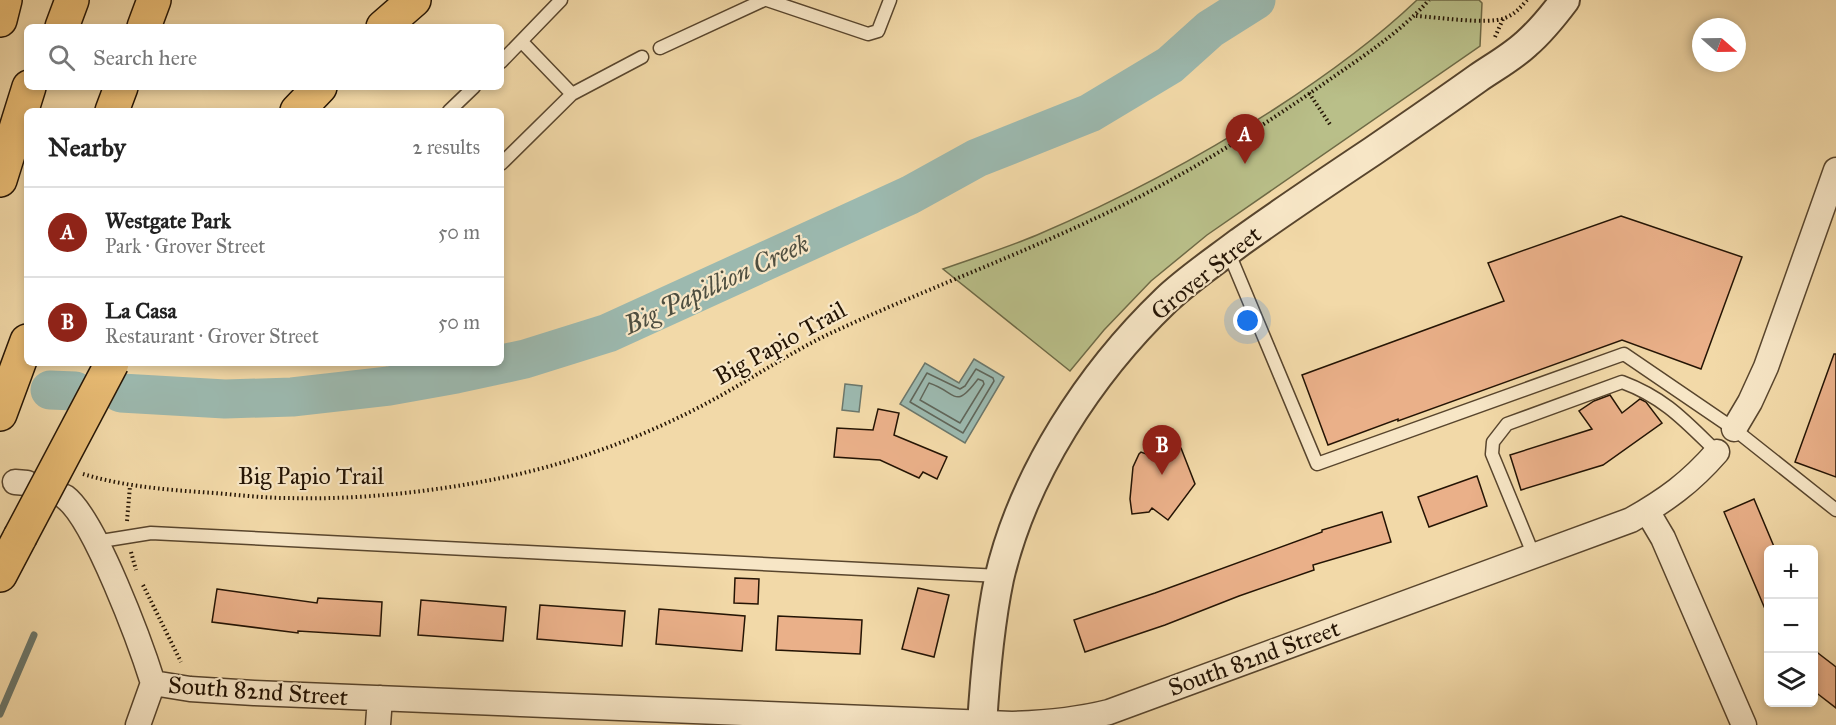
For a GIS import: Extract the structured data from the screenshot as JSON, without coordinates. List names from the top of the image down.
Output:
{
  "streets": {
    "street": ["Grover Street", "South 82nd Street"],
    "path": ["Big Papio Trail"]
  },
  "crossings": [
    ["Grover Street", "South 82nd Street"]
  ],
  "water": ["Big Papillion Creek"],
  "north": "right",
  "page": {
    "search": "Search here",
    "heading": ["Nearby", "2 results"],
    "pins": ["A", "B"],
    "list": [
      {
        "mark": "A",
        "name": "Westgate Park",
        "note": "Park · Grover Street",
        "value": "50 m"
      },
      {
        "mark": "B",
        "name": "La Casa",
        "note": "Restaurant · Grover Street",
        "value": "50 m"
      }
    ],
    "map_buttons": ["+", "−"]
  }
}
